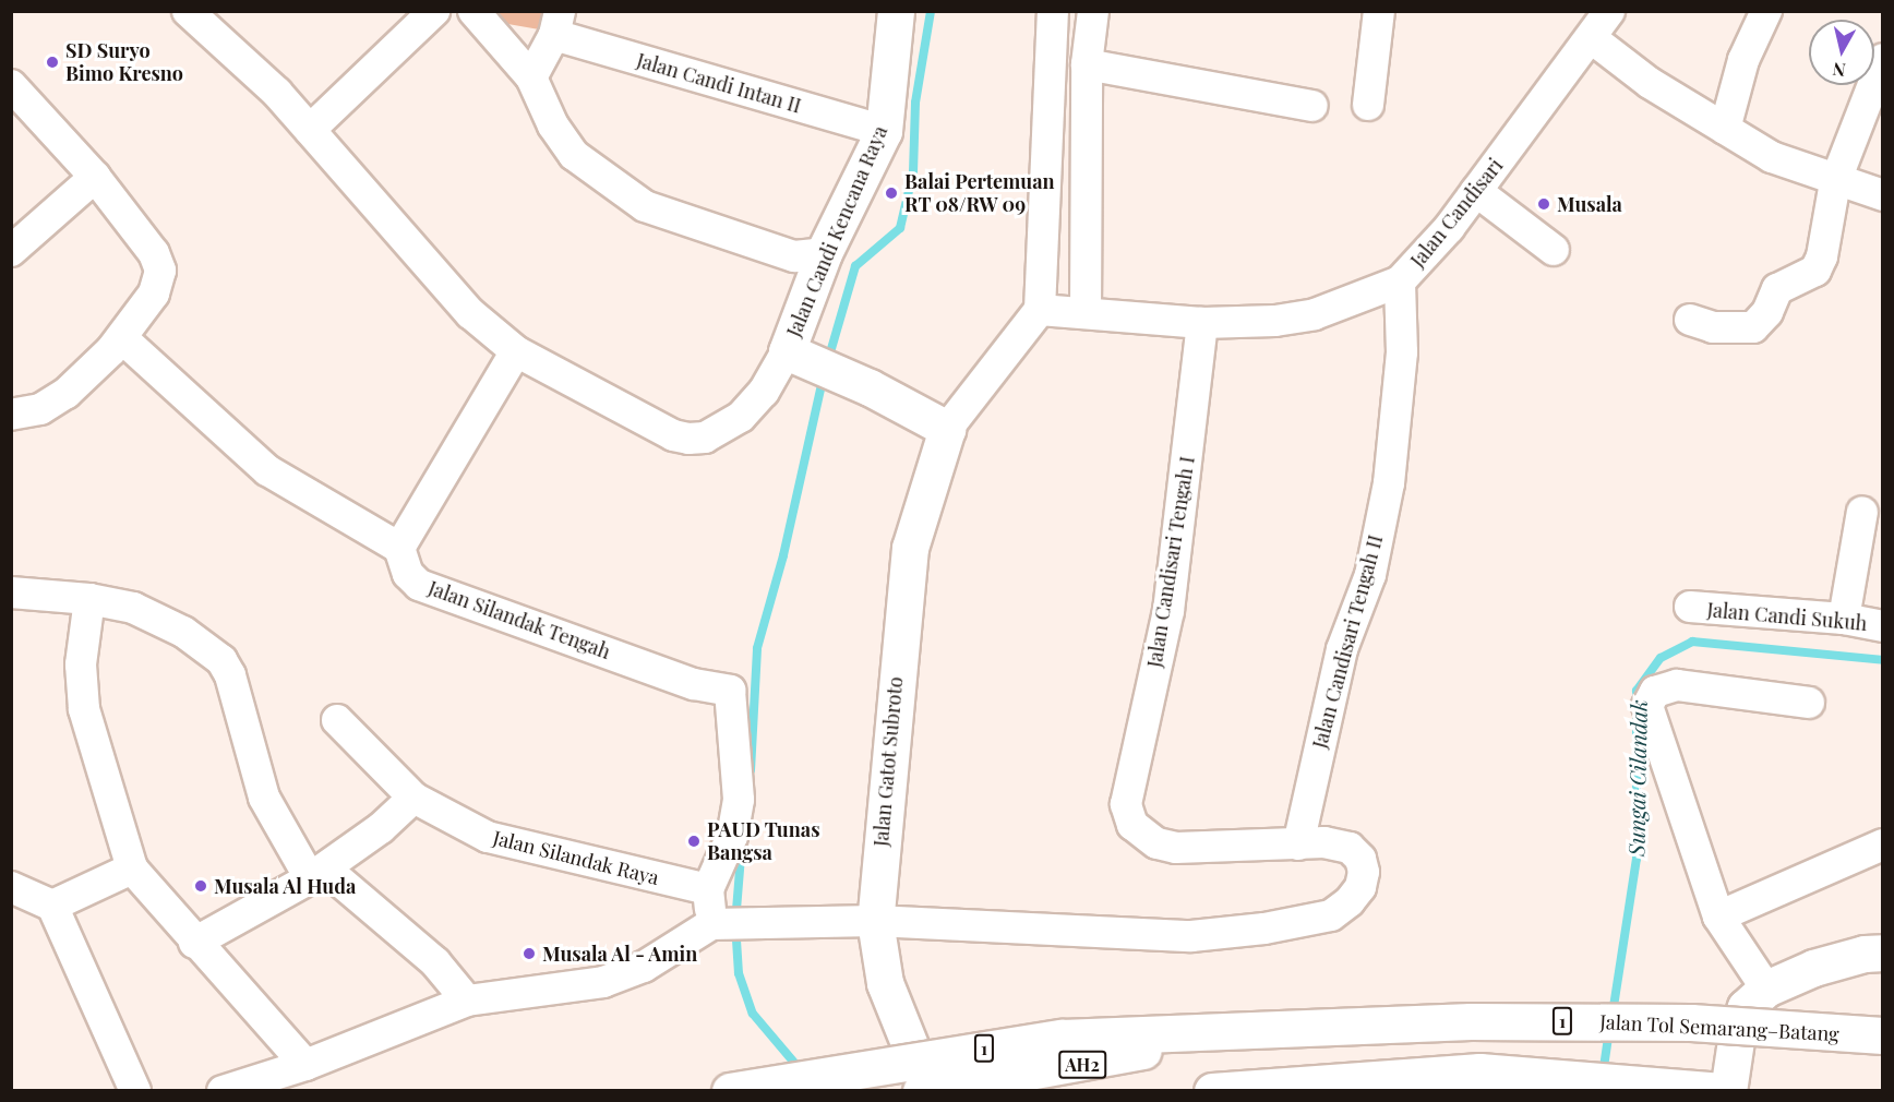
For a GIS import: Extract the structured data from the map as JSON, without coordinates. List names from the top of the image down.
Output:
{
  "streets": {
    "main road": [
      "Jalan Candi Kencana Raya",
      "Jalan Gatot Subroto",
      "1",
      "Jalan Tol Semarang–Batang",
      "AH2"
    ],
    "street": [
      "Jalan Candi Intan II",
      "Jalan Candisari",
      "Jalan Candisari Tengah I",
      "Jalan Candi Sukuh",
      "Jalan Silandak Tengah",
      "Jalan Candisari Tengah II",
      "Jalan Silandak Raya"
    ]
  },
  "crossings": [
    ["Jalan Candi Intan II", "Jalan Candi Kencana Raya"],
    ["Jalan Candisari", "Jalan Candisari Tengah I"],
    ["Jalan Candisari", "Jalan Candisari Tengah II"],
    ["Jalan Candi Kencana Raya", "Jalan Gatot Subroto"],
    ["Jalan Candisari Tengah I", "Jalan Candisari Tengah II"],
    ["Jalan Candisari Tengah I", "Jalan Gatot Subroto"],
    ["Jalan Silandak Tengah", "Jalan Silandak Raya"],
    ["1", "Jalan Tol Semarang–Batang"],
    ["1", "AH2"],
    ["Jalan Tol Semarang–Batang", "AH2"]
  ],
  "water": ["Sungai Cilandak"],
  "places": [
    "SD Suryo Bimo Kresno",
    "Balai Pertemuan RT 08/RW 09",
    "Musala",
    "PAUD Tunas Bangsa",
    "Musala Al Huda",
    "Musala Al - Amin"
  ],
  "north": "bottom"
}
